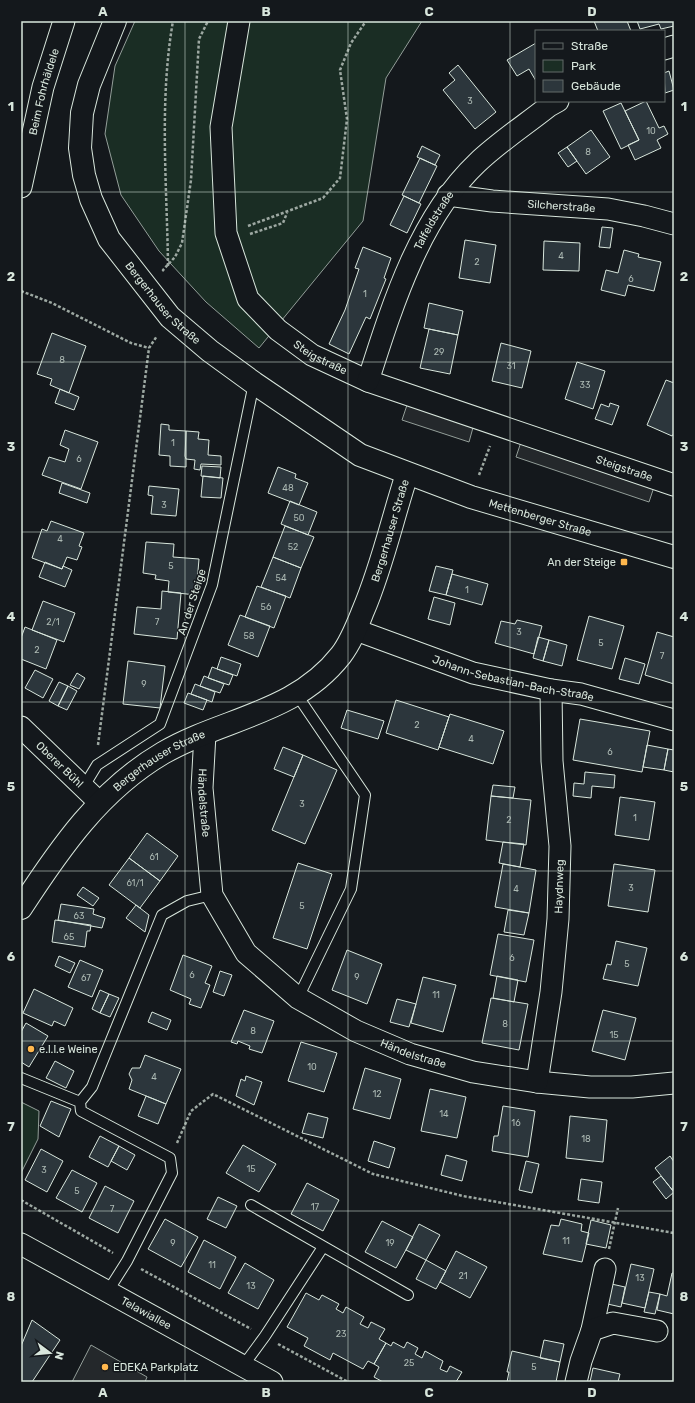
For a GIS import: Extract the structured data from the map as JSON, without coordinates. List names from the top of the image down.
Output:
{
  "streets": {
    "main road": ["Bergerhauser Straße", "Mettenberger Straße"],
    "street": [
      "Beim Fohrhäldele",
      "Silcherstraße",
      "Talfeldstraße",
      "Steigstraße",
      "Johann-Sebastian-Bach-Straße",
      "Oberer Bühl",
      "Händelstraße",
      "Haydnweg",
      "Telawiallee"
    ],
    "lane": ["An der Steige"]
  },
  "crossings": [
    ["Silcherstraße", "Talfeldstraße"],
    ["Talfeldstraße", "Steigstraße"],
    ["Bergerhauser Straße", "Mettenberger Straße"],
    ["Bergerhauser Straße", "An der Steige"],
    ["Bergerhauser Straße", "Johann-Sebastian-Bach-Straße"],
    ["Bergerhauser Straße", "Oberer Bühl"],
    ["Bergerhauser Straße", "Händelstraße"],
    ["An der Steige", "Oberer Bühl"],
    ["Johann-Sebastian-Bach-Straße", "Haydnweg"],
    ["Händelstraße", "Haydnweg"]
  ],
  "places": {
    "transit": ["An der Steige"],
    "other": ["e.l.l.e Weine", "EDEKA Parkplatz"]
  },
  "house_numbers": [
    "3",
    "10",
    "8",
    "4",
    "2",
    "6",
    "1",
    "29",
    "8",
    "31",
    "33",
    "1",
    "6",
    "48",
    "3",
    "50",
    "4",
    "52",
    "5",
    "54",
    "1",
    "56",
    "2/1",
    "7",
    "3",
    "58",
    "5",
    "2",
    "7",
    "9",
    "2",
    "4",
    "6",
    "3",
    "1",
    "2",
    "61",
    "61/1",
    "3",
    "4",
    "5",
    "63",
    "65",
    "6",
    "5",
    "6",
    "9",
    "67",
    "11",
    "8",
    "8",
    "15",
    "10",
    "4",
    "12",
    "14",
    "16",
    "18",
    "15",
    "3",
    "5",
    "17",
    "7",
    "11",
    "9",
    "19",
    "11",
    "21",
    "13",
    "13",
    "23",
    "25",
    "5"
  ],
  "legend": ["Straße", "Park", "Gebäude"],
  "north": "right",
  "grid": {
    "columns": [
      "A",
      "B",
      "C",
      "D"
    ],
    "rows": [
      "1",
      "2",
      "3",
      "4",
      "5",
      "6",
      "7",
      "8"
    ]
  }
}
